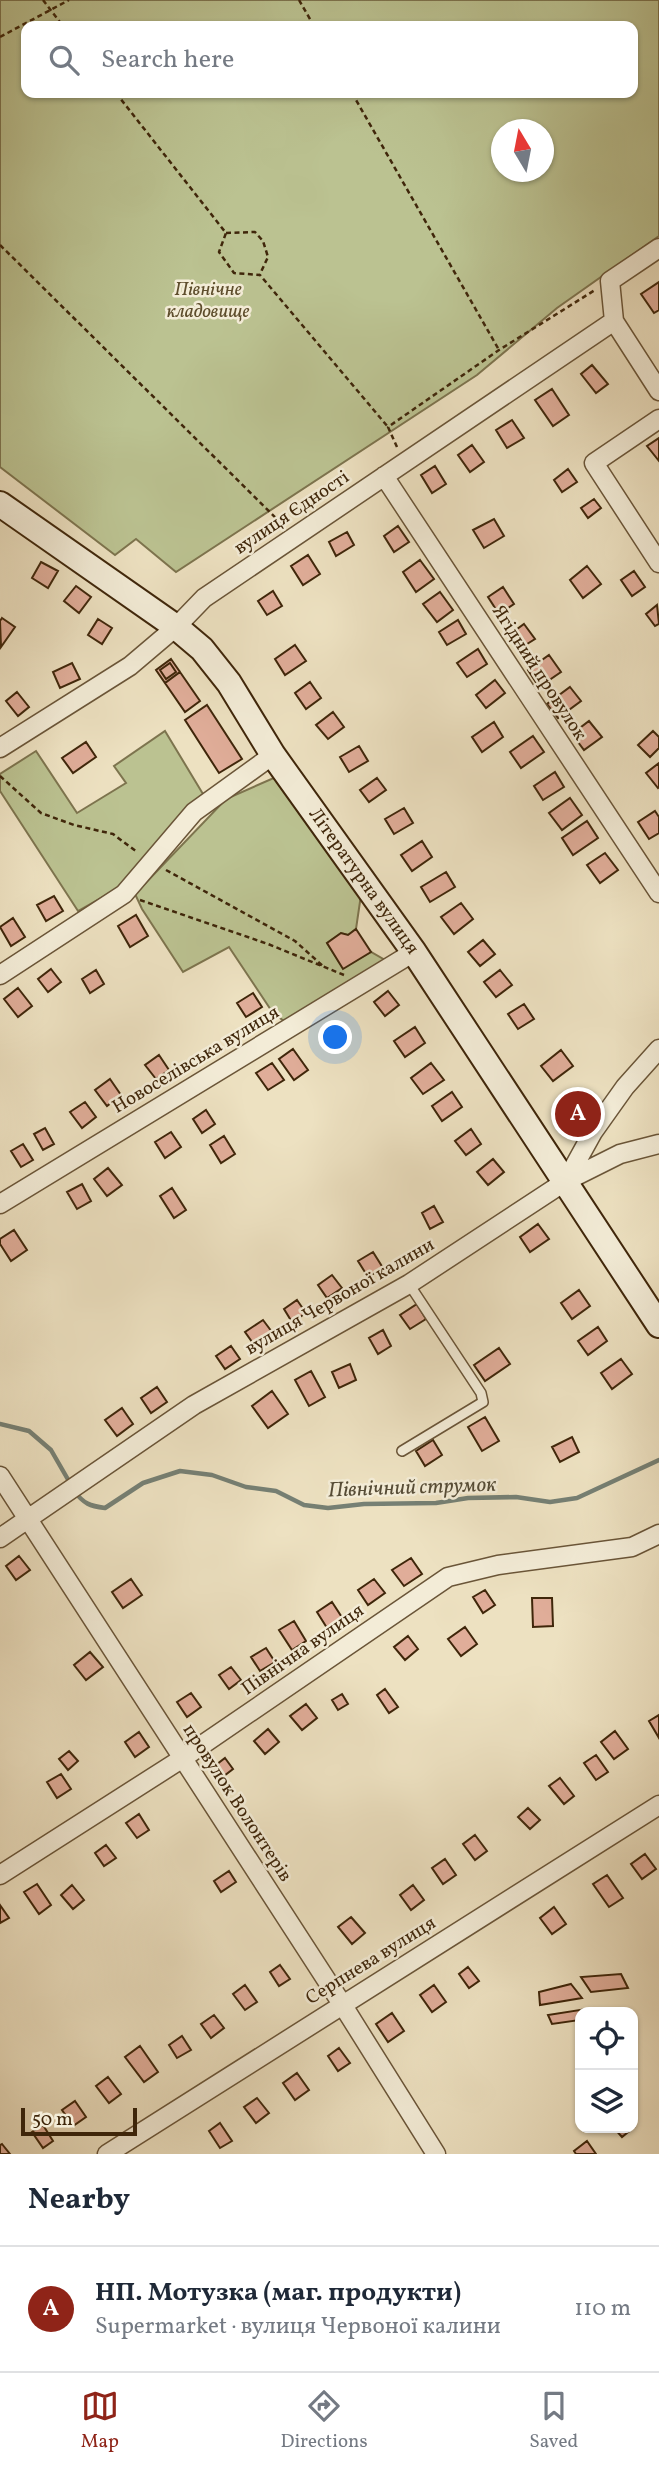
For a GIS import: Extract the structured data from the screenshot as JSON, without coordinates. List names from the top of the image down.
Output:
{
  "streets": {
    "street": [
      "вулиця Єдності",
      "Ягідний провулок",
      "Літературна вулиця",
      "Новоселівська вулиця",
      "вулиця Червоної калини",
      "Північна вулиця",
      "провулок Волонтерів",
      "Серпнева вулиця"
    ]
  },
  "crossings": [
    ["вулиця Єдності", "Ягідний провулок"],
    ["вулиця Єдності", "Літературна вулиця"],
    ["Літературна вулиця", "Новоселівська вулиця"],
    ["Літературна вулиця", "вулиця Червоної калини"],
    ["вулиця Червоної калини", "провулок Волонтерів"],
    ["Північна вулиця", "провулок Волонтерів"],
    ["провулок Волонтерів", "Серпнева вулиця"]
  ],
  "water": ["Північний струмок"],
  "parks": ["Північне кладовище"],
  "scale_bar": "50 m",
  "north": "top",
  "page": {
    "search": "Search here",
    "pins": "A",
    "scale": "50 m",
    "heading": "Nearby",
    "list": [
      {
        "mark": "A",
        "name": "НП. Мотузка (маг. продукти)",
        "note": "Supermarket · вулиця Червоної калини",
        "value": "110 m"
      }
    ],
    "nav": ["Map", "Directions", "Saved"]
  }
}
